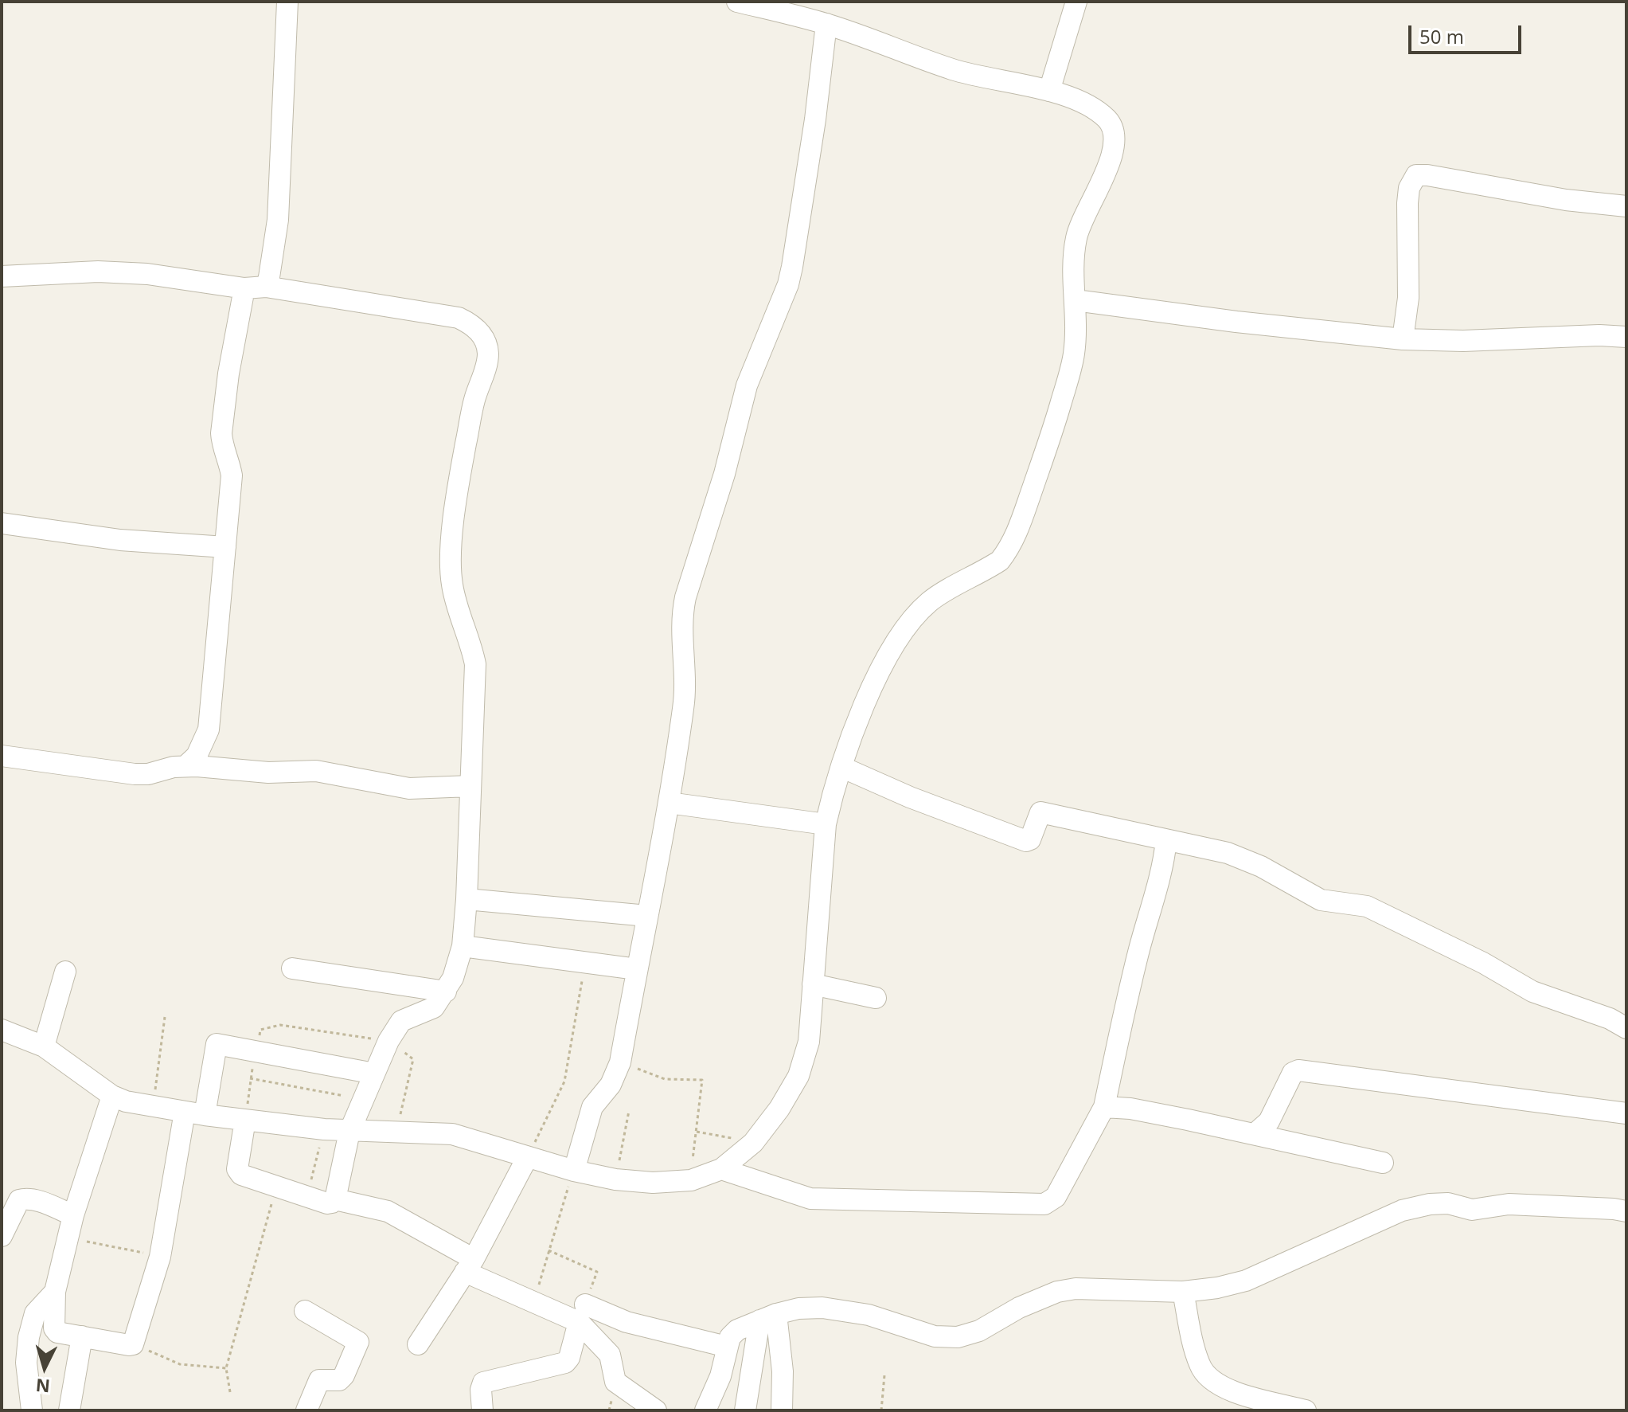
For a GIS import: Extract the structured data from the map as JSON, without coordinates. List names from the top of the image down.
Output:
{
  "scale_bar": "50 m",
  "north": "bottom"
}
